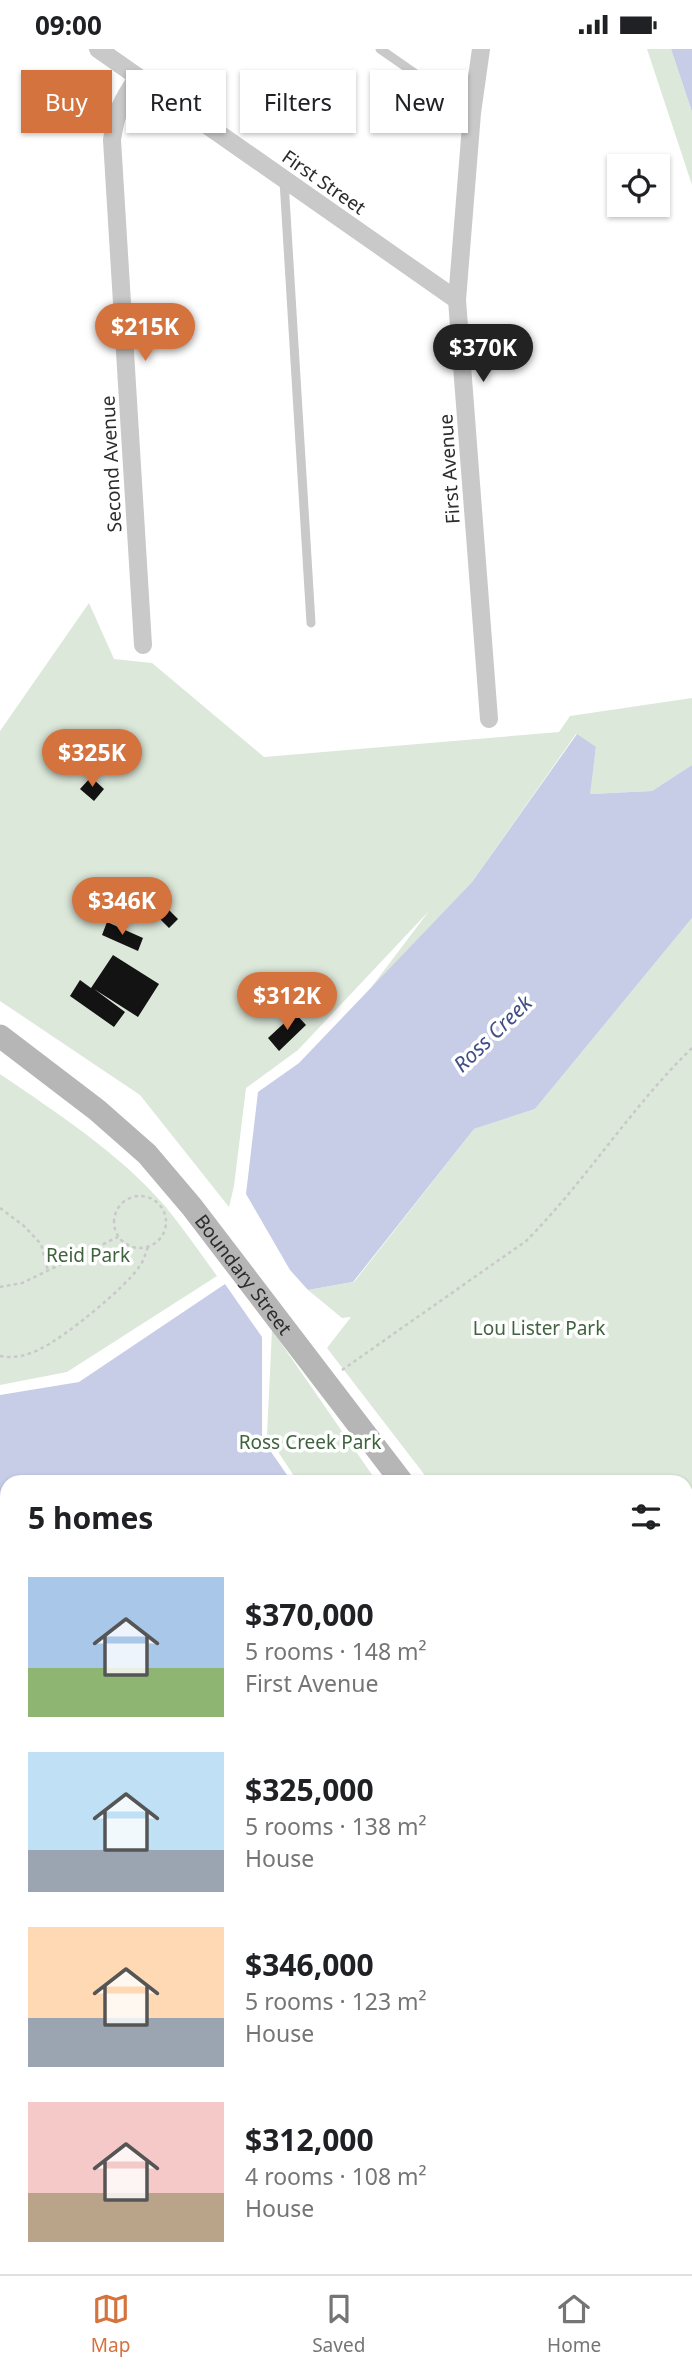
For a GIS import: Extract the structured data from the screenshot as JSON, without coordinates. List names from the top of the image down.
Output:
{
  "streets": {
    "main road": ["Boundary Street"],
    "street": ["First Street", "Second Avenue", "First Avenue"]
  },
  "crossings": [
    ["First Street", "First Avenue"]
  ],
  "water": ["Ross Creek"],
  "parks": ["Reid Park", "Lou Lister Park", "Ross Creek Park"],
  "page": {
    "status": "09:00",
    "chip": [
      "Buy",
      "Rent",
      "Filters",
      "New"
    ],
    "price": [
      "$215K",
      "$370K",
      "$325K",
      "$346K",
      "$312K"
    ],
    "heading": "5 homes",
    "list": [
      {
        "name": "$370,000",
        "note": "5 rooms · 148 m² · First Avenue"
      },
      {
        "name": "$325,000",
        "note": "5 rooms · 138 m² · House"
      },
      {
        "name": "$346,000",
        "note": "5 rooms · 123 m² · House"
      },
      {
        "name": "$312,000",
        "note": "4 rooms · 108 m² · House"
      }
    ],
    "tabs": ["Map", "Saved", "Home"]
  }
}
